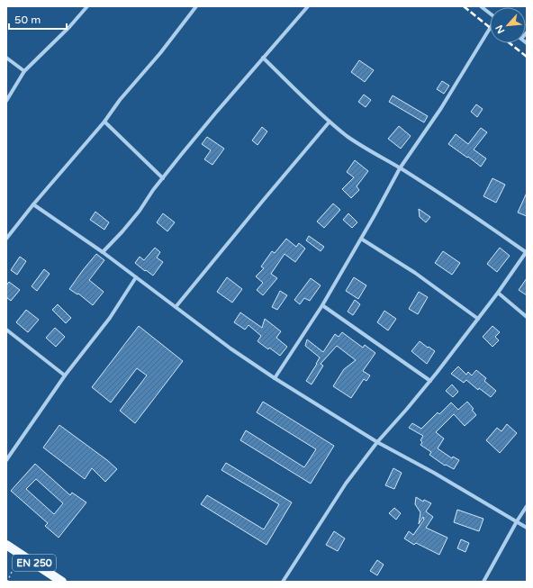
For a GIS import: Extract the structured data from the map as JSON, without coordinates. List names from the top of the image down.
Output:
{
  "streets": {
    "main road": ["EN 250"]
  },
  "scale_bar": "50 m",
  "north": "bottom left"
}
